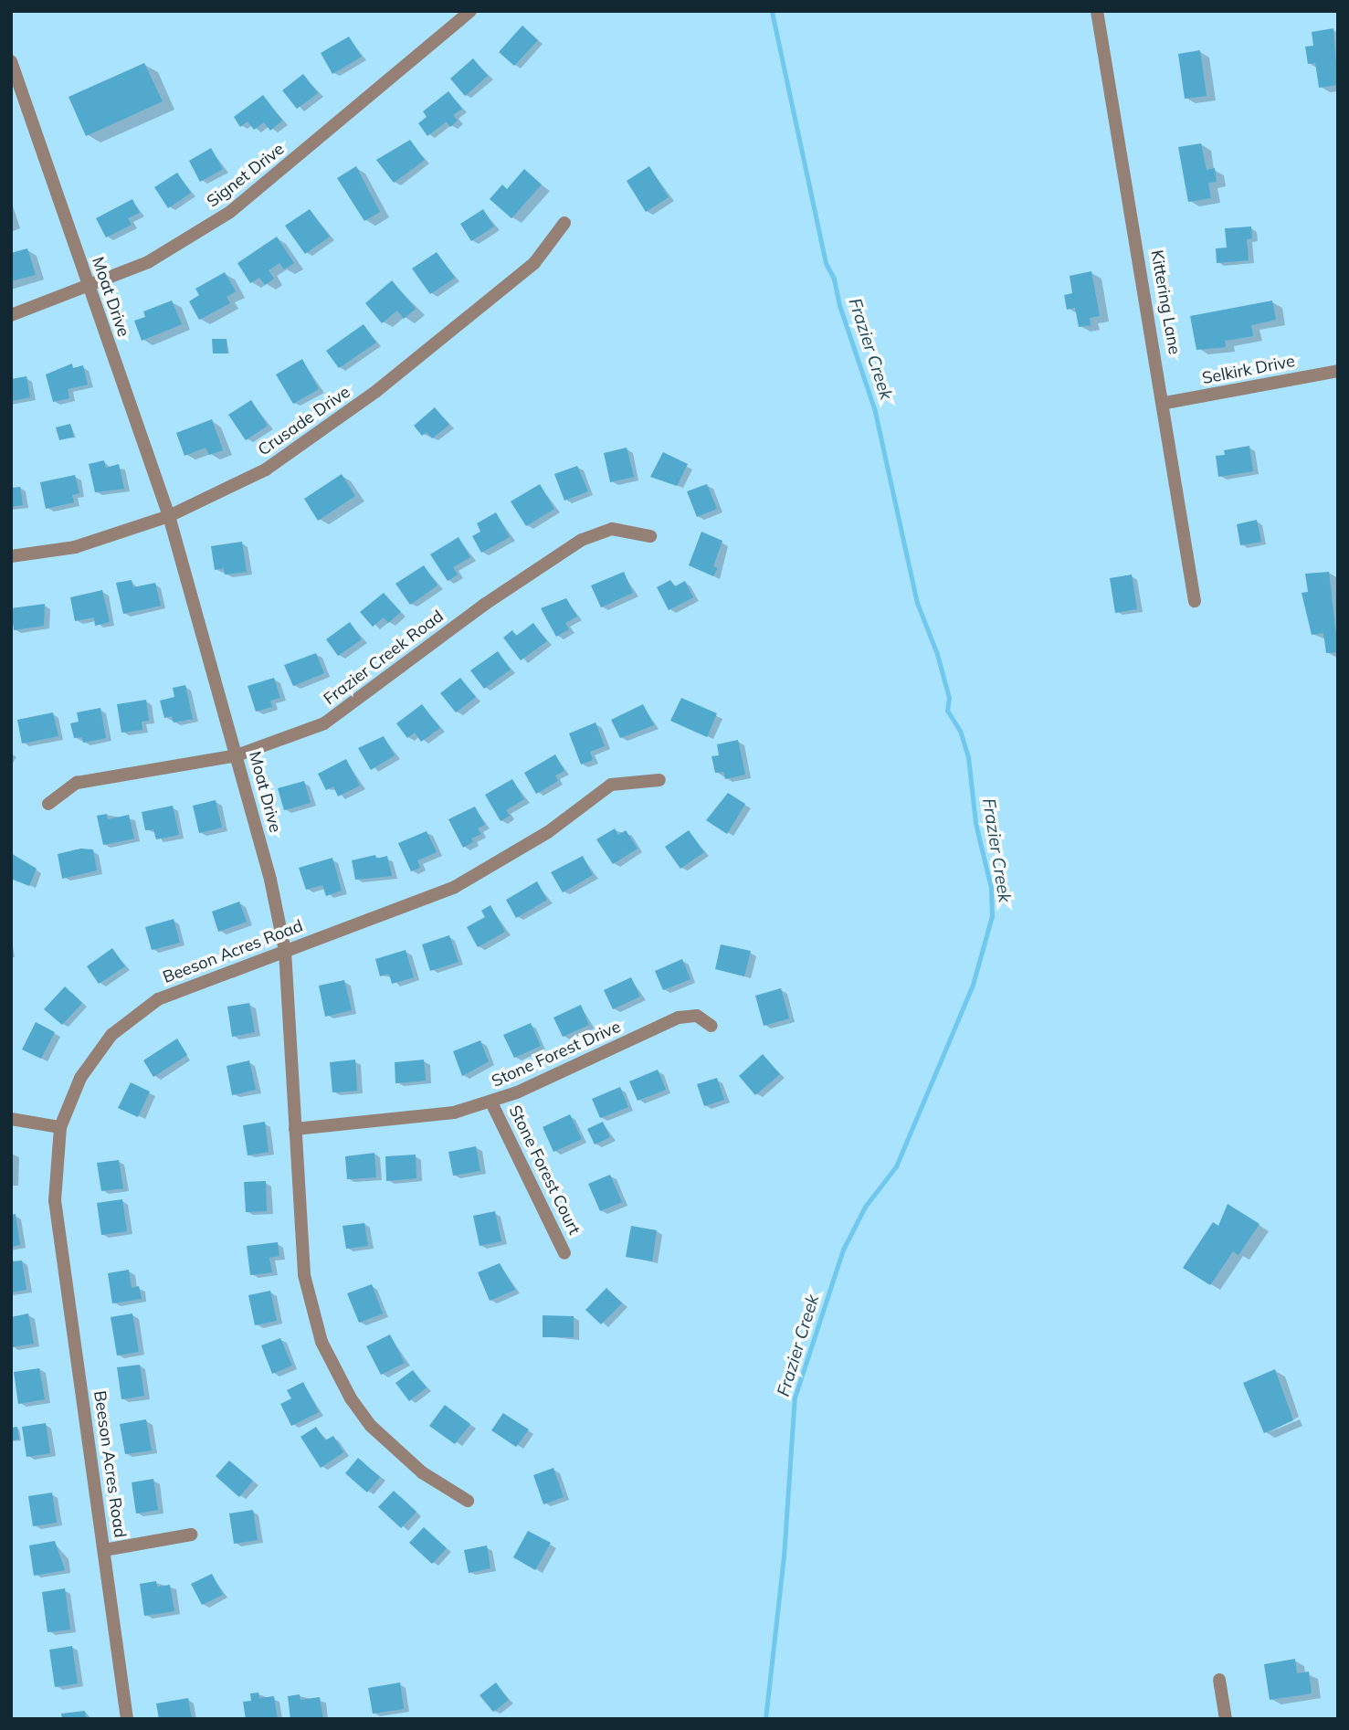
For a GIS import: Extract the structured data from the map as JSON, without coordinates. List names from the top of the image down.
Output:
{
  "streets": {
    "street": [
      "Signet Drive",
      "Moat Drive",
      "Kittering Lane",
      "Selkirk Drive",
      "Crusade Drive",
      "Frazier Creek Road",
      "Beeson Acres Road",
      "Stone Forest Drive",
      "Stone Forest Court"
    ]
  },
  "crossings": [
    ["Signet Drive", "Moat Drive"],
    ["Moat Drive", "Crusade Drive"],
    ["Moat Drive", "Frazier Creek Road"],
    ["Moat Drive", "Beeson Acres Road"],
    ["Moat Drive", "Stone Forest Drive"],
    ["Kittering Lane", "Selkirk Drive"],
    ["Stone Forest Drive", "Stone Forest Court"]
  ],
  "water": ["Frazier Creek"]
}
